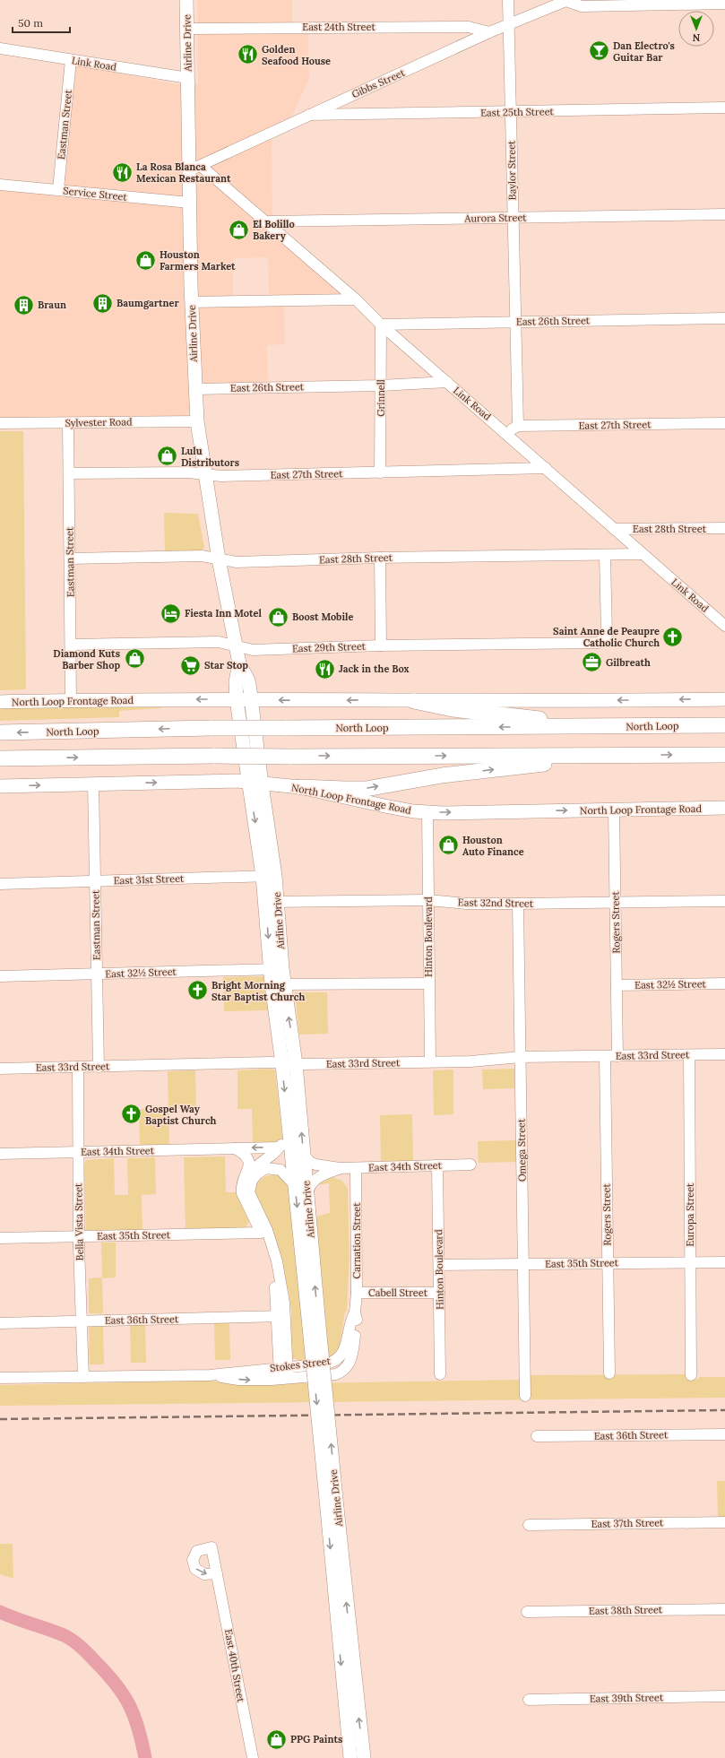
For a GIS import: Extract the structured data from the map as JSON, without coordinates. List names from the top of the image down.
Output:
{
  "streets": {
    "highway": ["North Loop"],
    "main road": ["Airline Drive", "North Loop Frontage Road"],
    "street": [
      "East 24th Street",
      "Link Road",
      "Gibbs Street",
      "East 25th Street",
      "Eastman Street",
      "Baylor Street",
      "Service Street",
      "Aurora Street",
      "East 26th Street",
      "Grinnell",
      "Sylvester Road",
      "East 27th Street",
      "East 28th Street",
      "East 29th Street",
      "East 31st Street",
      "East 32nd Street",
      "Rogers Street",
      "Hinton Boulevard",
      "East 32½ Street",
      "East 33rd Street",
      "Omega Street",
      "East 34th Street",
      "Europa Street",
      "Bella Vista Street",
      "East 35th Street",
      "Carnation Street",
      "Cabell Street",
      "East 36th Street",
      "Stokes Street",
      "East 37th Street",
      "East 38th Street",
      "East 40th Street",
      "East 39th Street"
    ]
  },
  "crossings": [
    ["East 24th Street", "Airline Drive"],
    ["East 24th Street", "Gibbs Street"],
    ["Airline Drive", "Link Road"],
    ["Airline Drive", "Gibbs Street"],
    ["Airline Drive", "Service Street"],
    ["Airline Drive", "East 26th Street"],
    ["Airline Drive", "Sylvester Road"],
    ["Airline Drive", "East 27th Street"],
    ["Airline Drive", "East 28th Street"],
    ["Airline Drive", "East 29th Street"],
    ["Airline Drive", "North Loop Frontage Road"],
    ["Airline Drive", "East 31st Street"],
    ["Airline Drive", "East 32nd Street"],
    ["Airline Drive", "East 32½ Street"],
    ["Airline Drive", "East 33rd Street"],
    ["Airline Drive", "East 34th Street"],
    ["Airline Drive", "East 35th Street"],
    ["Airline Drive", "East 36th Street"],
    ["Airline Drive", "Stokes Street"],
    ["Link Road", "Gibbs Street"],
    ["Link Road", "Eastman Street"],
    ["Link Road", "Aurora Street"],
    ["Link Road", "East 26th Street"],
    ["Link Road", "Grinnell"],
    ["Link Road", "East 27th Street"],
    ["Link Road", "East 28th Street"],
    ["Gibbs Street", "East 25th Street"],
    ["Gibbs Street", "Baylor Street"],
    ["East 25th Street", "Baylor Street"],
    ["Eastman Street", "Service Street"],
    ["Eastman Street", "Sylvester Road"],
    ["Eastman Street", "East 27th Street"],
    ["Eastman Street", "East 28th Street"],
    ["Eastman Street", "East 29th Street"],
    ["Eastman Street", "North Loop Frontage Road"],
    ["Eastman Street", "East 31st Street"],
    ["Eastman Street", "East 32½ Street"],
    ["Eastman Street", "East 33rd Street"],
    ["Baylor Street", "Aurora Street"],
    ["Baylor Street", "East 26th Street"],
    ["Baylor Street", "East 27th Street"],
    ["East 26th Street", "Grinnell"],
    ["Grinnell", "East 27th Street"],
    ["East 28th Street", "East 29th Street"],
    ["North Loop Frontage Road", "Rogers Street"],
    ["North Loop Frontage Road", "Hinton Boulevard"],
    ["East 32nd Street", "Rogers Street"],
    ["East 32nd Street", "Hinton Boulevard"],
    ["East 32nd Street", "Omega Street"],
    ["Rogers Street", "East 32½ Street"],
    ["Rogers Street", "East 33rd Street"],
    ["Rogers Street", "East 35th Street"],
    ["Hinton Boulevard", "East 33rd Street"],
    ["Hinton Boulevard", "East 34th Street"],
    ["Hinton Boulevard", "East 35th Street"],
    ["Hinton Boulevard", "Cabell Street"],
    ["East 33rd Street", "Omega Street"],
    ["East 33rd Street", "Europa Street"],
    ["East 33rd Street", "Bella Vista Street"],
    ["Omega Street", "East 35th Street"],
    ["East 34th Street", "Bella Vista Street"],
    ["East 34th Street", "Carnation Street"],
    ["Europa Street", "East 35th Street"],
    ["Bella Vista Street", "East 35th Street"],
    ["Bella Vista Street", "East 36th Street"],
    ["Bella Vista Street", "Stokes Street"],
    ["Carnation Street", "Cabell Street"],
    ["Carnation Street", "Stokes Street"]
  ],
  "places": {
    "bar": ["Dan Electro's Guitar Bar"],
    "restaurant": ["Golden Seafood House", "La Rosa Blanca Mexican Restaurant", "Jack in the Box"],
    "shop": [
      "El Bolillo Bakery",
      "Houston Farmers Market",
      "Lulu Distributors",
      "Boost Mobile",
      "Diamond Kuts Barber Shop",
      "Houston Auto Finance",
      "PPG Paints"
    ],
    "building": ["Baumgartner", "Braun"],
    "hotel": ["Fiesta Inn Motel"],
    "church": ["Saint Anne de Peaupre Catholic Church", "Bright Morning Star Baptist Church", "Gospel Way Baptist Church"],
    "office": ["Gilbreath"],
    "supermarket": ["Star Stop"]
  },
  "scale_bar": "50 m",
  "north": "bottom"
}
